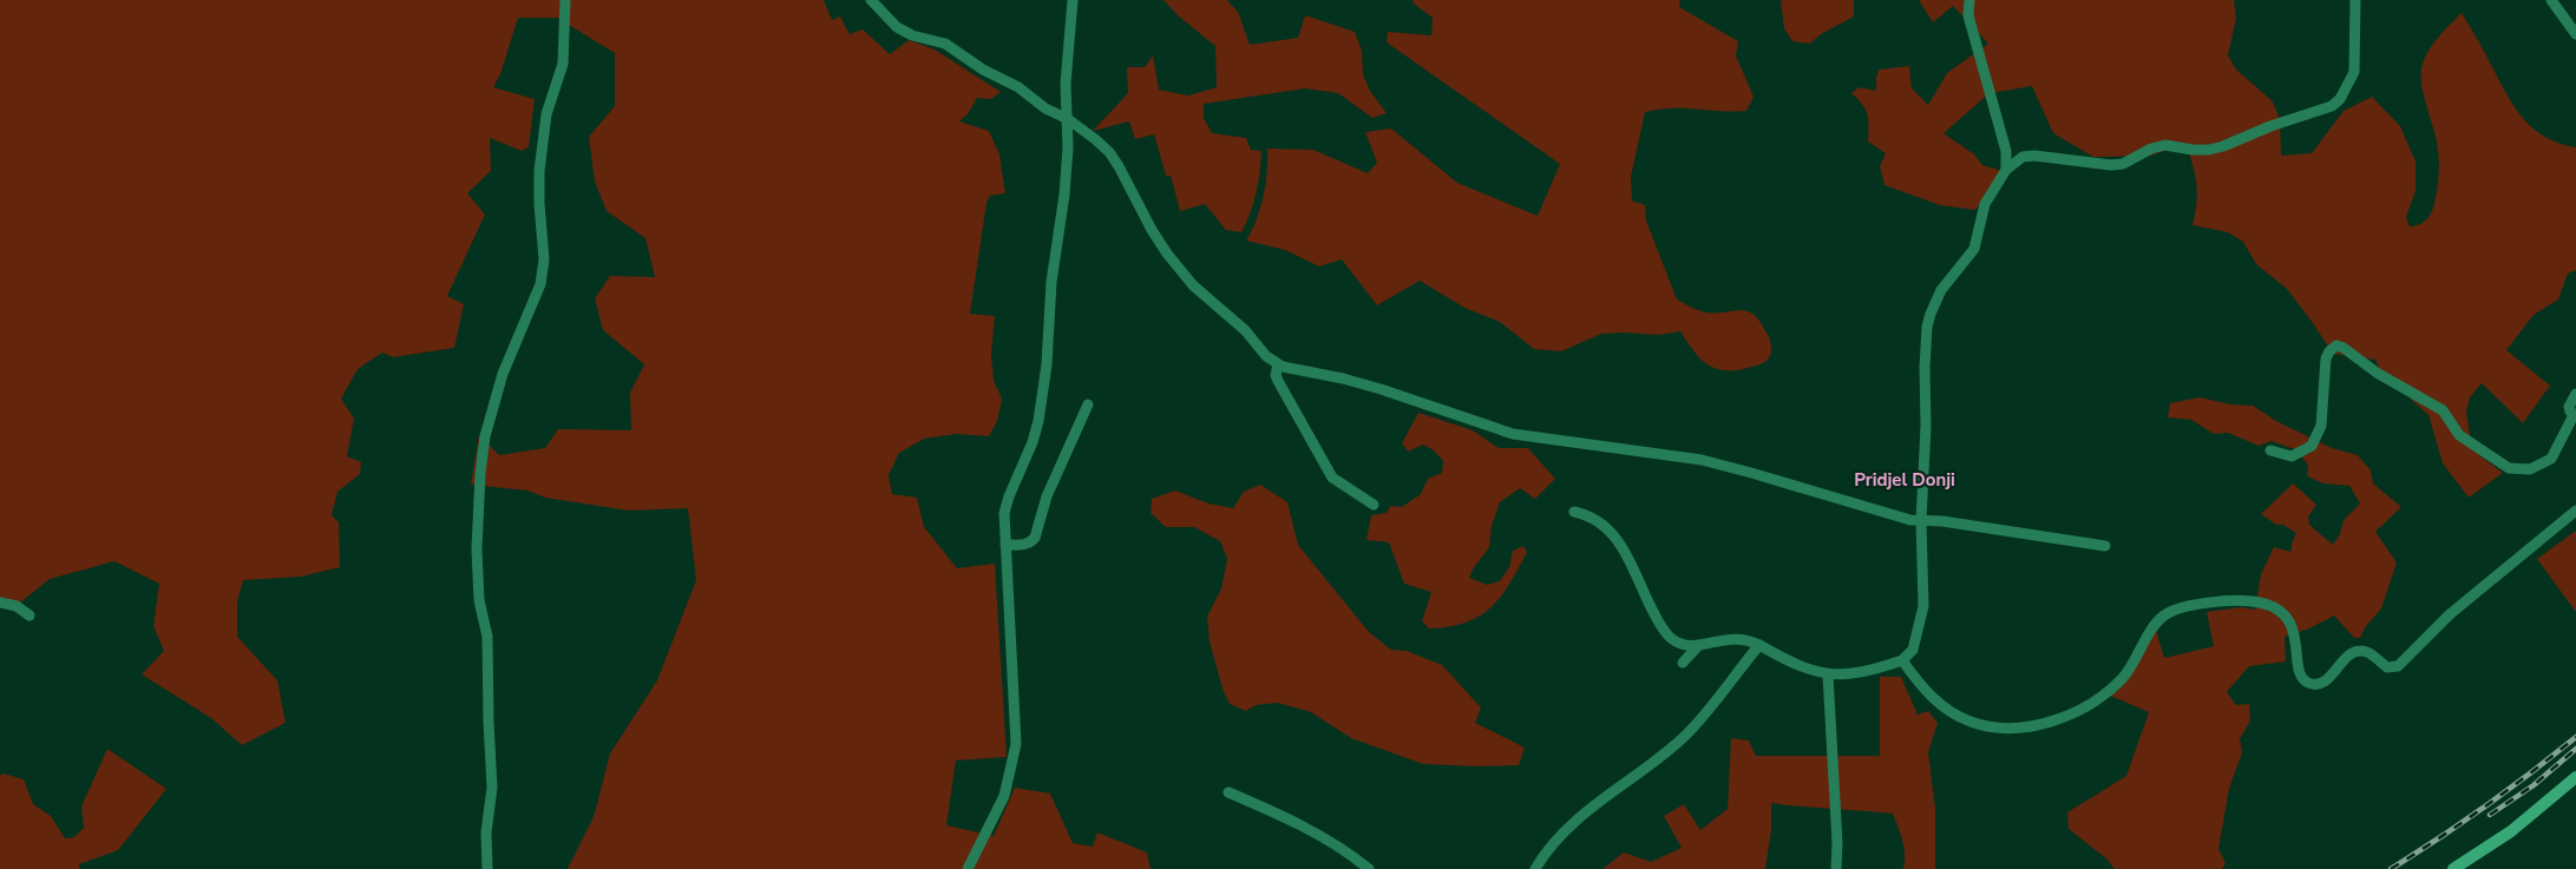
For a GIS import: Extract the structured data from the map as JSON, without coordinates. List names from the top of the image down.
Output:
{
  "districts": ["Pridjel Donji"]
}
